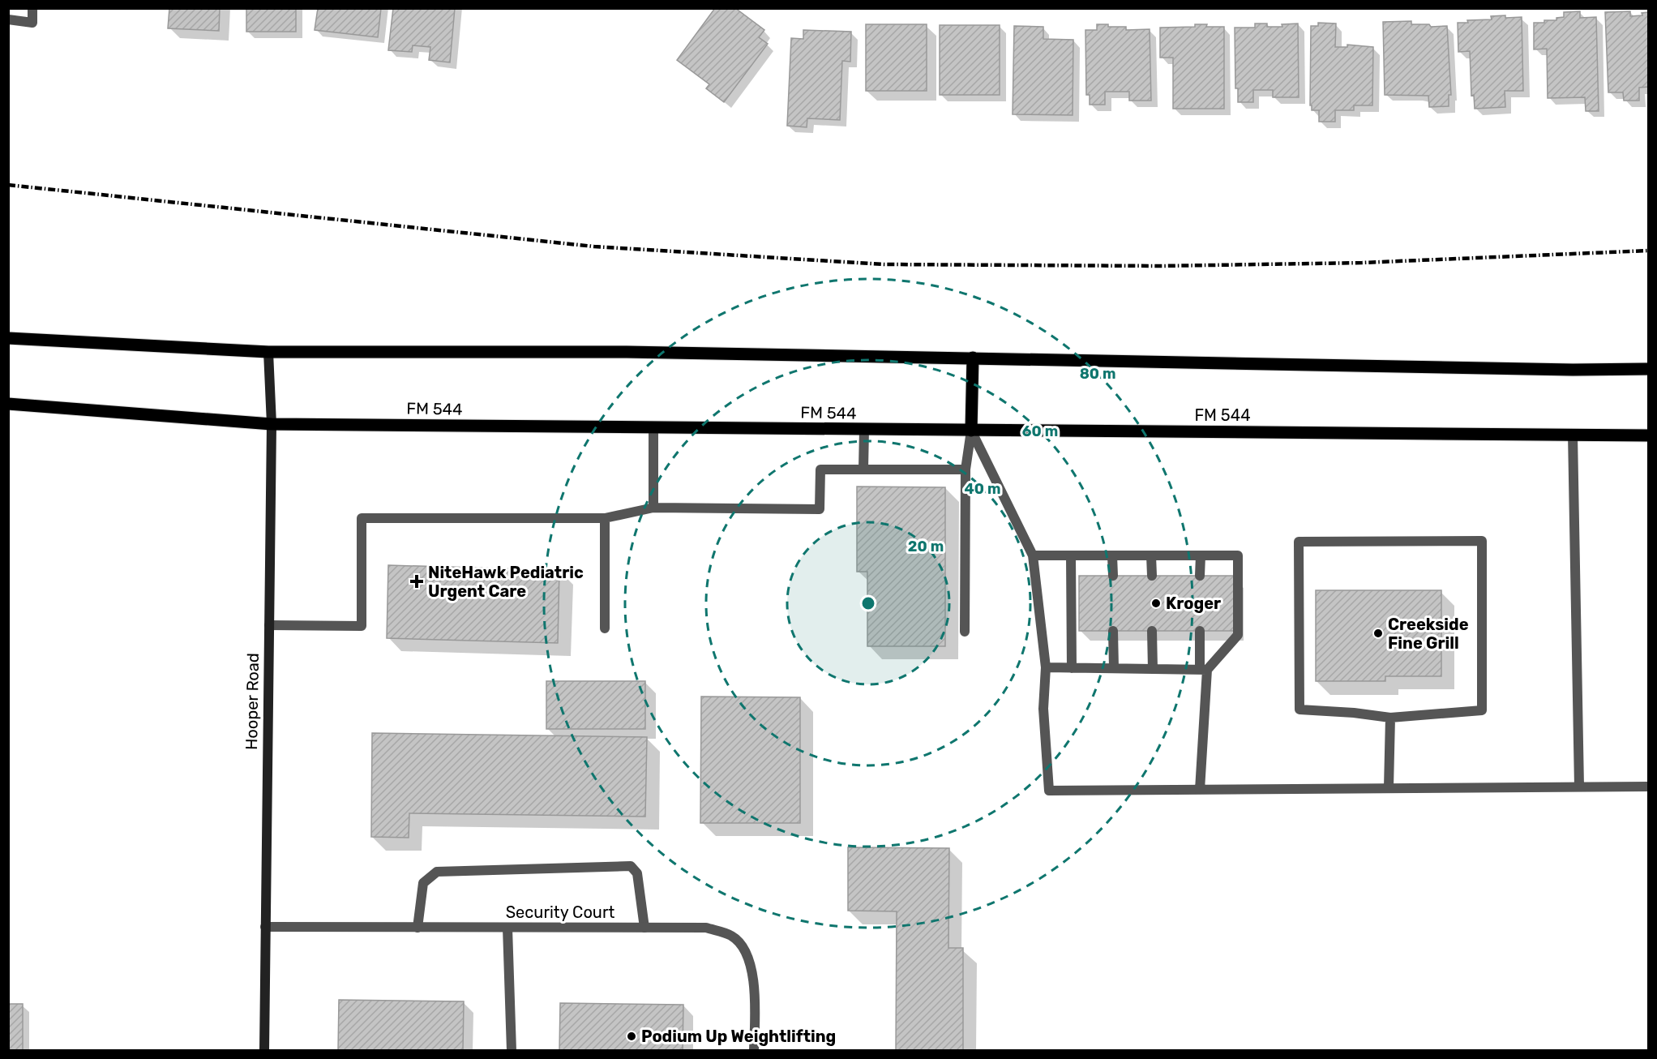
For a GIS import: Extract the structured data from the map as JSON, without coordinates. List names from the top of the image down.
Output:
{
  "streets": {
    "main road": ["FM 544"],
    "street": ["Hooper Road", "Security Court"]
  },
  "crossings": [
    ["FM 544", "Hooper Road"],
    ["Hooper Road", "Security Court"]
  ],
  "places": {
    "health": ["NiteHawk Pediatric Urgent Care"],
    "other": ["Kroger", "Creekside Fine Grill", "Podium Up Weightlifting"]
  },
  "rings": [
    "80 m",
    "60 m",
    "40 m",
    "20 m"
  ]
}
